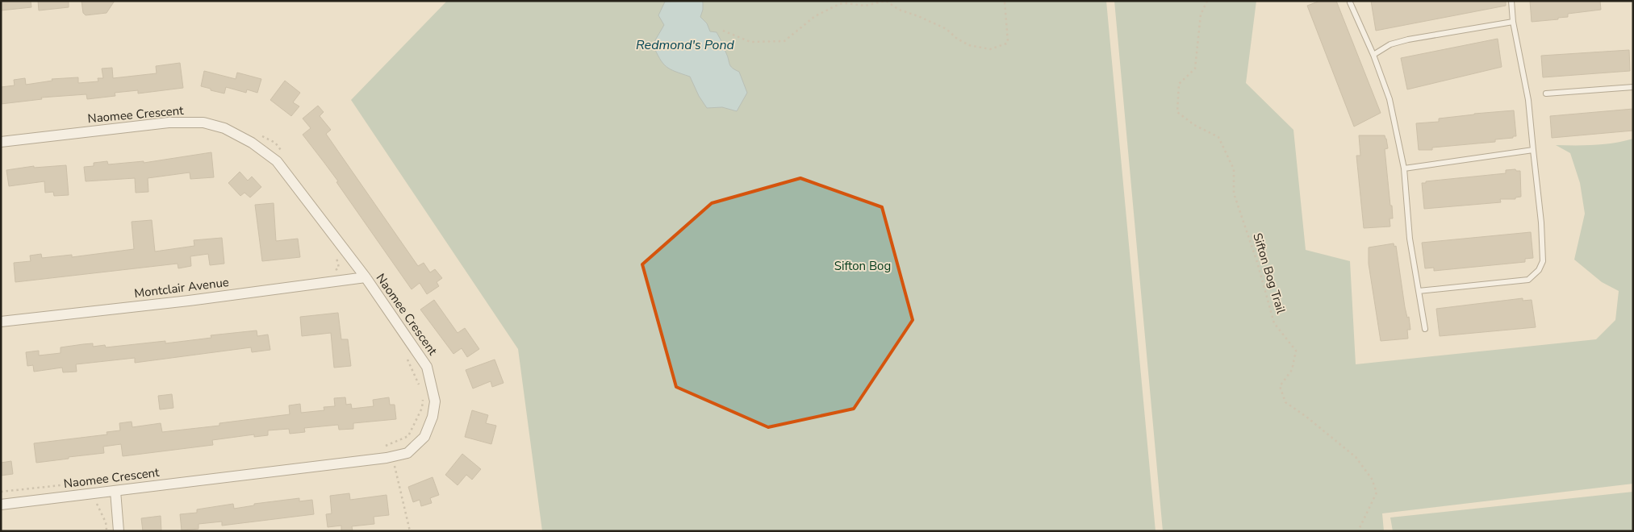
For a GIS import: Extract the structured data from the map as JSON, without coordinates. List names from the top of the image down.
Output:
{
  "streets": {
    "street": ["Naomee Crescent", "Montclair Avenue"],
    "path": ["Sifton Bog Trail"]
  },
  "crossings": [
    ["Naomee Crescent", "Montclair Avenue"]
  ],
  "water": ["Redmond's Pond"],
  "parks": ["Sifton Bog"]
}
